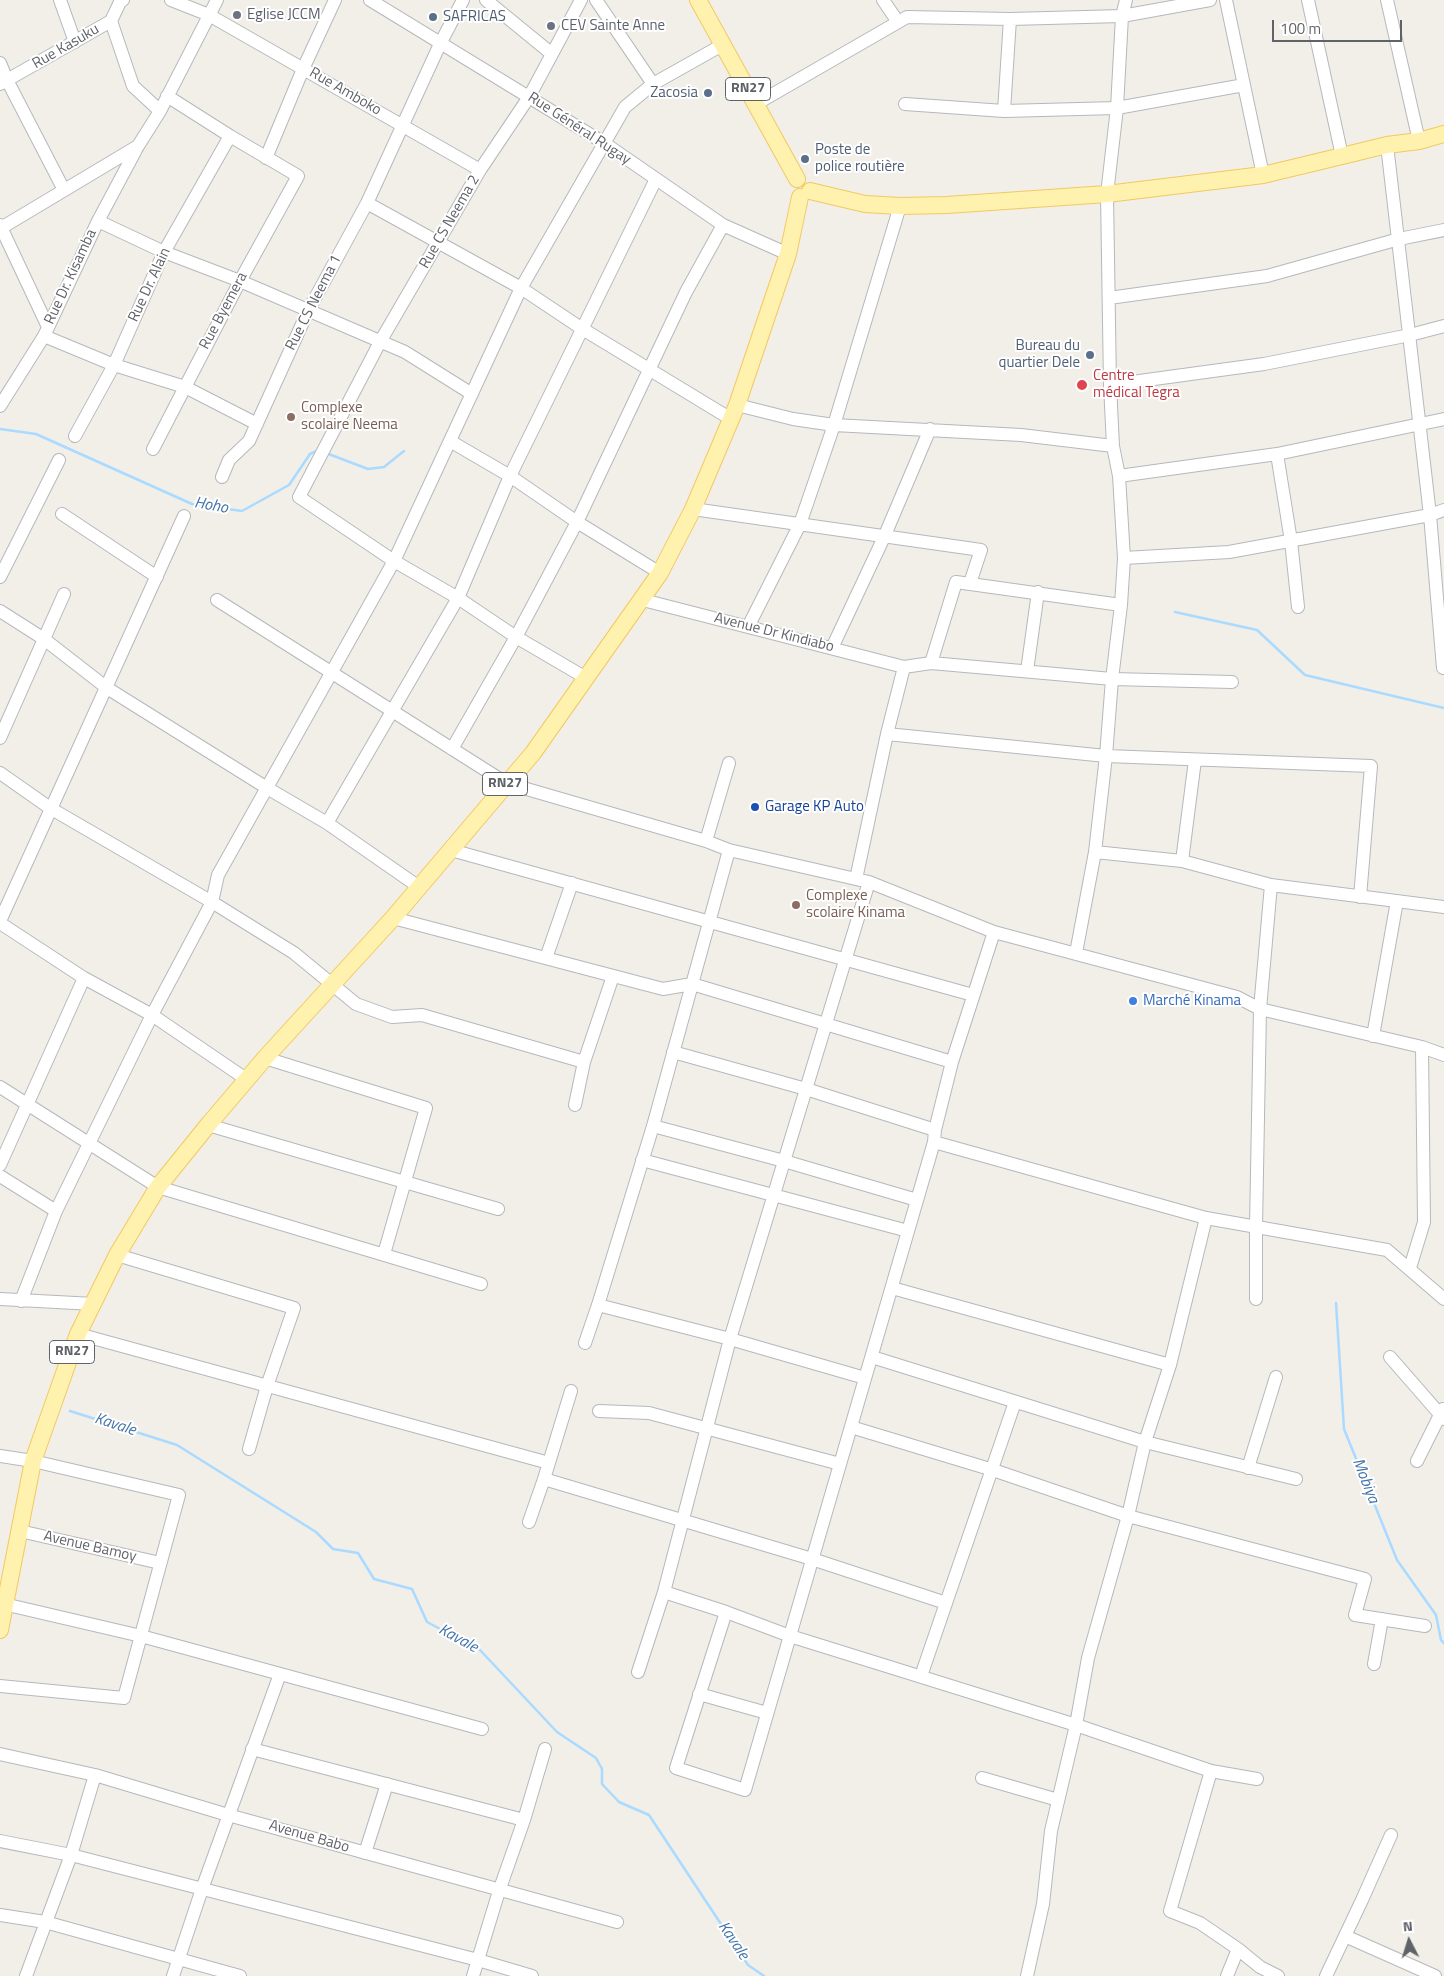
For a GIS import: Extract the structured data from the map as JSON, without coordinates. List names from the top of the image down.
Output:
{
  "streets": {
    "main road": ["RN27"],
    "street": [
      "Rue Kasuku",
      "Rue Amboko",
      "Rue Général Rugay",
      "Rue CS Neema 2",
      "Rue Dr. Kisamba",
      "Rue Dr. Alain",
      "Rue CS Neema 1",
      "Rue Byemera",
      "Avenue Dr Kindiabo",
      "Avenue Bamoy",
      "Avenue Babo"
    ]
  },
  "crossings": [
    ["RN27", "Rue Général Rugay"],
    ["RN27", "Avenue Dr Kindiabo"],
    ["RN27", "Avenue Bamoy"],
    ["Rue Amboko", "Rue CS Neema 2"],
    ["Rue Amboko", "Rue Dr. Kisamba"],
    ["Rue Amboko", "Rue CS Neema 1"],
    ["Rue Général Rugay", "Rue CS Neema 2"],
    ["Rue Général Rugay", "Rue CS Neema 1"]
  ],
  "water": ["Hoho", "Kavale", "Mobiya"],
  "places": [
    "Eglise JCCM",
    "SAFRICAS",
    "CEV Sainte Anne",
    "Zacosia",
    "Poste de police routière",
    "Bureau du quartier Dele",
    "Centre médical Tegra",
    "Complexe scolaire Neema",
    "Garage KP Auto",
    "Complexe scolaire Kinama",
    "Marché Kinama"
  ],
  "scale_bar": "100 m",
  "north": "top"
}
